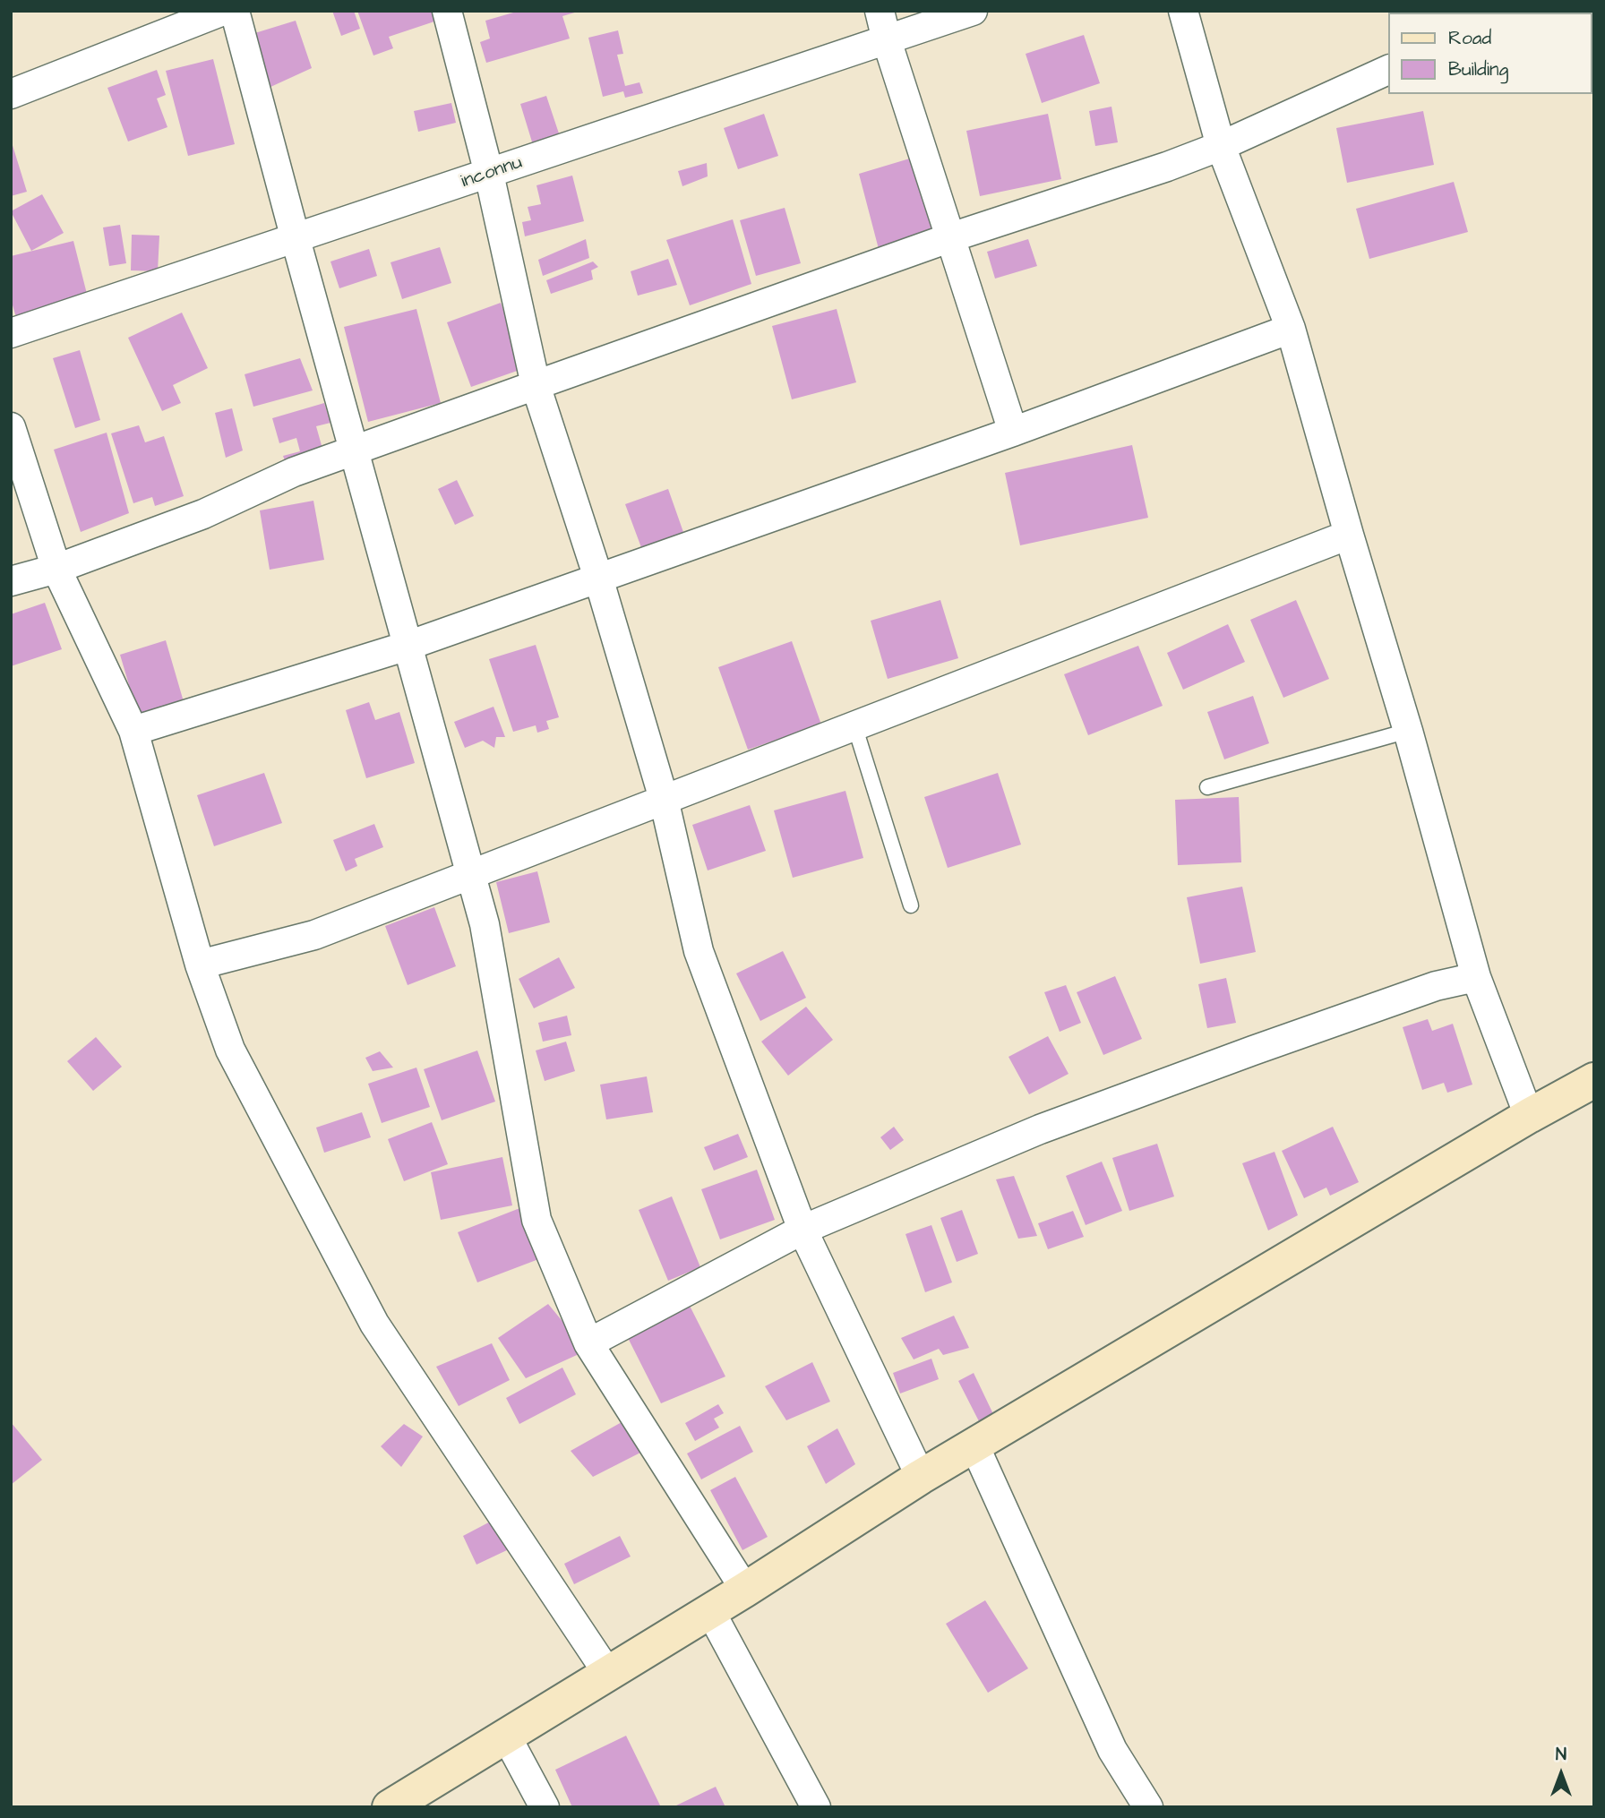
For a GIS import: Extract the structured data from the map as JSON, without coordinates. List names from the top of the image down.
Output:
{
  "streets": {
    "street": ["inconnu"]
  },
  "legend": ["Road", "Building"],
  "north": "top"
}
